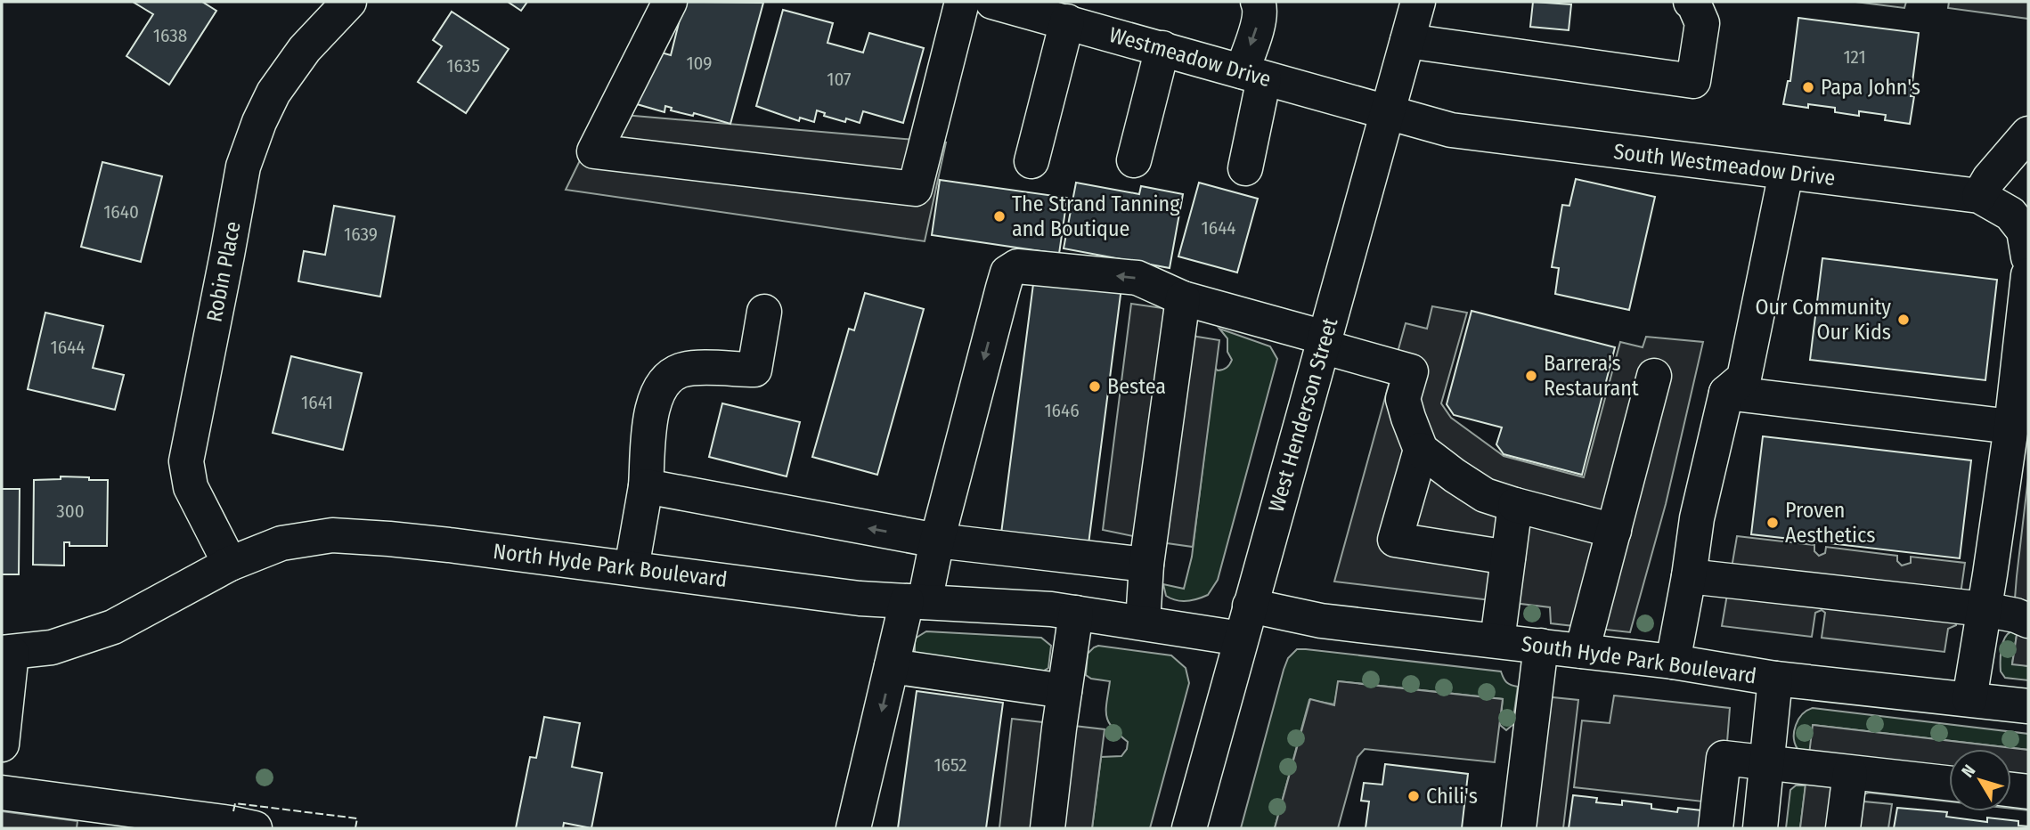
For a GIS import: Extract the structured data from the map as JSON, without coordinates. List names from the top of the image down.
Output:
{
  "streets": {
    "street": [
      "Westmeadow Drive",
      "South Westmeadow Drive",
      "Robin Place",
      "West Henderson Street",
      "North Hyde Park Boulevard",
      "South Hyde Park Boulevard"
    ]
  },
  "crossings": [
    ["Westmeadow Drive", "South Westmeadow Drive"],
    ["Westmeadow Drive", "West Henderson Street"],
    ["South Westmeadow Drive", "West Henderson Street"],
    ["Robin Place", "North Hyde Park Boulevard"],
    ["West Henderson Street", "North Hyde Park Boulevard"],
    ["West Henderson Street", "South Hyde Park Boulevard"]
  ],
  "places": [
    "Papa John's",
    "The Strand Tanning and Boutique",
    "Our Community Our Kids",
    "Barrera's Restaurant",
    "Bestea",
    "Proven Aesthetics",
    "Chili's"
  ],
  "house_numbers": [
    "1638",
    "121",
    "109",
    "1635",
    "107",
    "1640",
    "1644",
    "1639",
    "1644",
    "1641",
    "1646",
    "300",
    "1652"
  ],
  "north": "top left"
}
